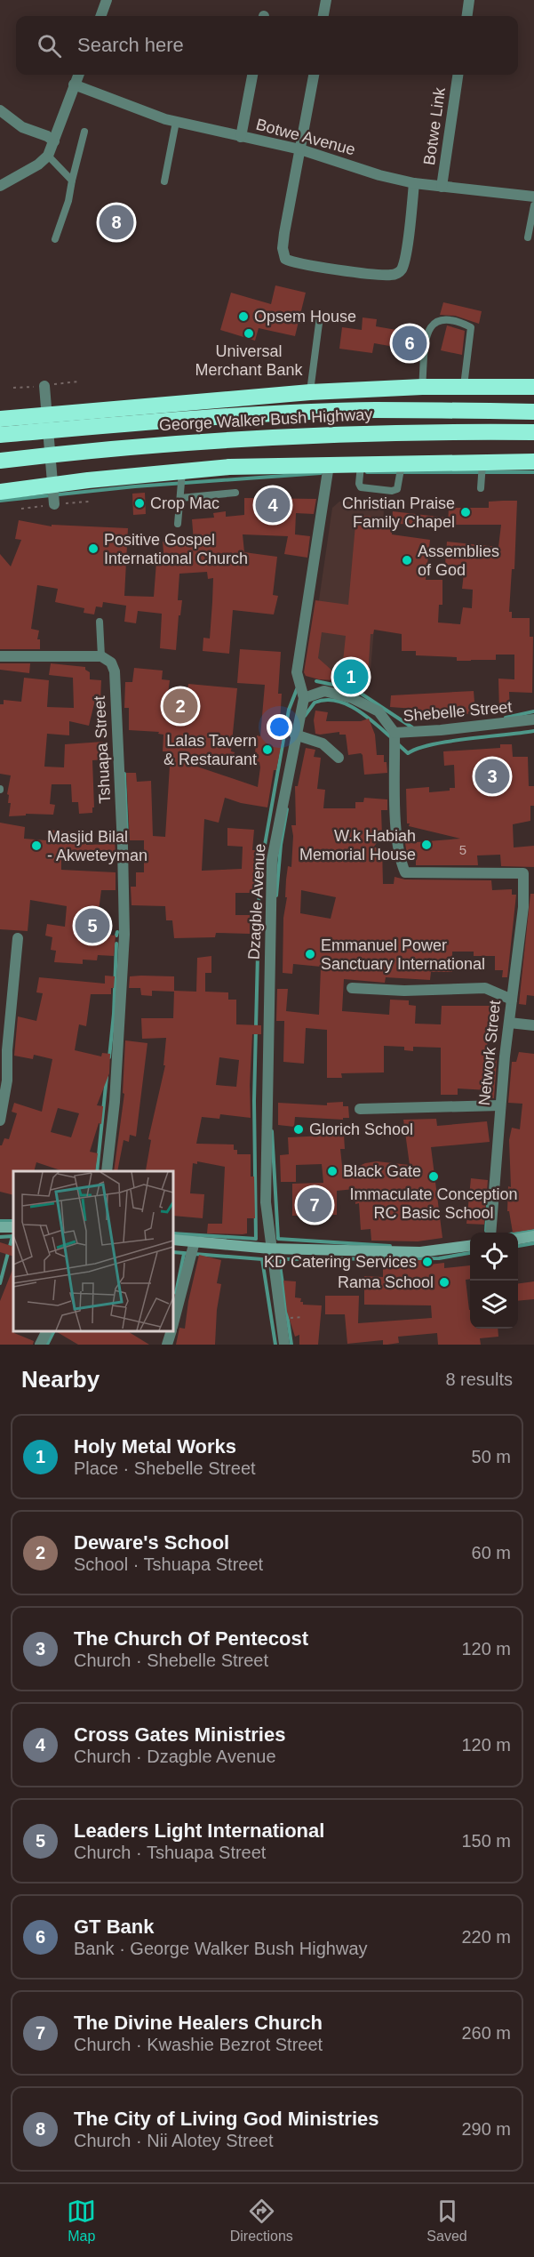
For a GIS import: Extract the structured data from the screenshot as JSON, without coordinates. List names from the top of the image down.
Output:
{
  "streets": {
    "highway": ["George Walker Bush Highway"],
    "street": [
      "Botwe Link",
      "Botwe Avenue",
      "Shebelle Street",
      "Tshuapa Street",
      "Dzagble Avenue",
      "Network Street"
    ]
  },
  "crossings": [
    ["Botwe Link", "Botwe Avenue"],
    ["Shebelle Street", "Dzagble Avenue"],
    ["Shebelle Street", "Network Street"]
  ],
  "places": [
    "Opsem House",
    "Universal Merchant Bank",
    "Crop Mac",
    "Christian Praise Family Chapel",
    "Positive Gospel International Church",
    "Assemblies of God",
    "Lalas Tavern & Restaurant",
    "W.k Habiah Memorial House",
    "Masjid Bilal - Akweteyman",
    "Emmanuel Power Sanctuary International",
    "Glorich School",
    "Black Gate",
    "Immaculate Conception RC Basic School",
    "KD Catering Services",
    "Rama School"
  ],
  "house_numbers": ["5"],
  "page": {
    "search": "Search here",
    "pins": [
      "8",
      "6",
      "4",
      "1",
      "2",
      "3",
      "5",
      "7"
    ],
    "heading": ["Nearby", "8 results"],
    "list": [
      {
        "mark": "1",
        "name": "Holy Metal Works",
        "note": "Place · Shebelle Street",
        "value": "50 m"
      },
      {
        "mark": "2",
        "name": "Deware's School",
        "note": "School · Tshuapa Street",
        "value": "60 m"
      },
      {
        "mark": "3",
        "name": "The Church Of Pentecost",
        "note": "Church · Shebelle Street",
        "value": "120 m"
      },
      {
        "mark": "4",
        "name": "Cross Gates Ministries",
        "note": "Church · Dzagble Avenue",
        "value": "120 m"
      },
      {
        "mark": "5",
        "name": "Leaders Light International",
        "note": "Church · Tshuapa Street",
        "value": "150 m"
      },
      {
        "mark": "6",
        "name": "GT Bank",
        "note": "Bank · George Walker Bush Highway",
        "value": "220 m"
      },
      {
        "mark": "7",
        "name": "The Divine Healers Church",
        "note": "Church · Kwashie Bezrot Street",
        "value": "260 m"
      },
      {
        "mark": "8",
        "name": "The City of Living God Ministries",
        "note": "Church · Nii Alotey Street",
        "value": "290 m"
      }
    ],
    "nav": ["Map", "Directions", "Saved"]
  }
}
